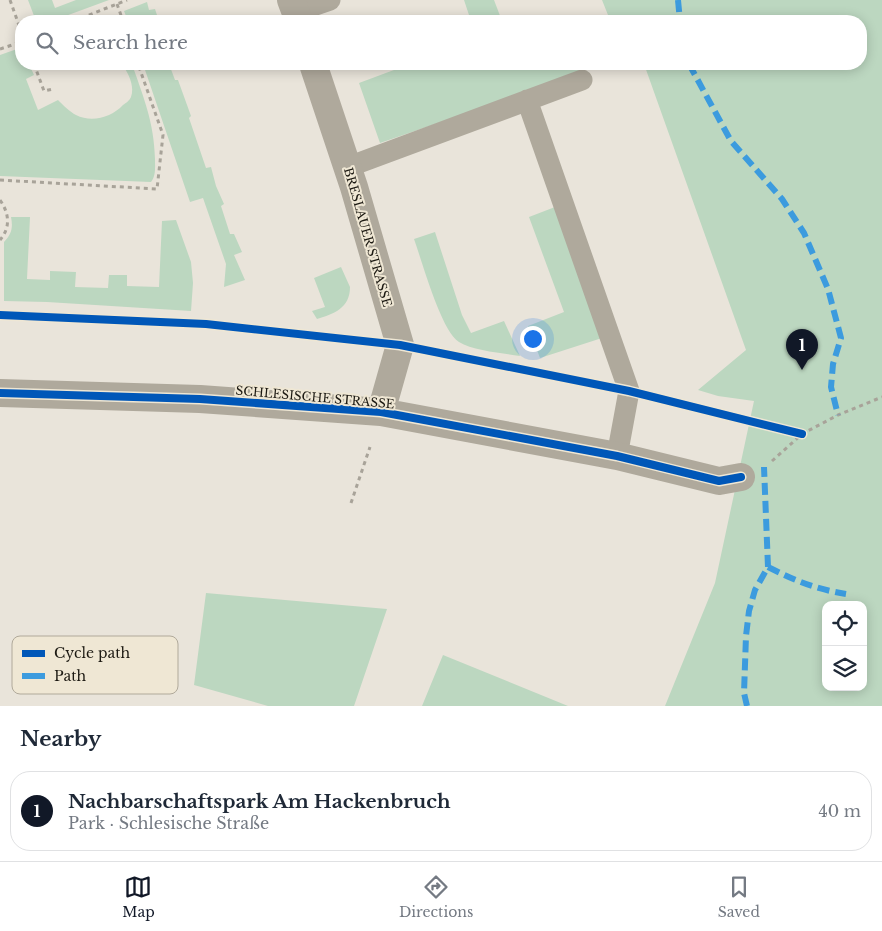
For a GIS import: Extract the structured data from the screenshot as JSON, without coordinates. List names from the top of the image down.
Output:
{
  "streets": {
    "street": ["BRESLAUER STRASSE", "SCHLESISCHE STRASSE"]
  },
  "crossings": [
    ["BRESLAUER STRASSE", "SCHLESISCHE STRASSE"]
  ],
  "legend": ["Cycle path", "Path"],
  "page": {
    "search": "Search here",
    "pins": "1",
    "heading": "Nearby",
    "list": [
      {
        "mark": "1",
        "name": "Nachbarschaftspark Am Hackenbruch",
        "note": "Park · Schlesische Straße",
        "value": "40 m"
      }
    ],
    "nav": ["Map", "Directions", "Saved"]
  }
}
